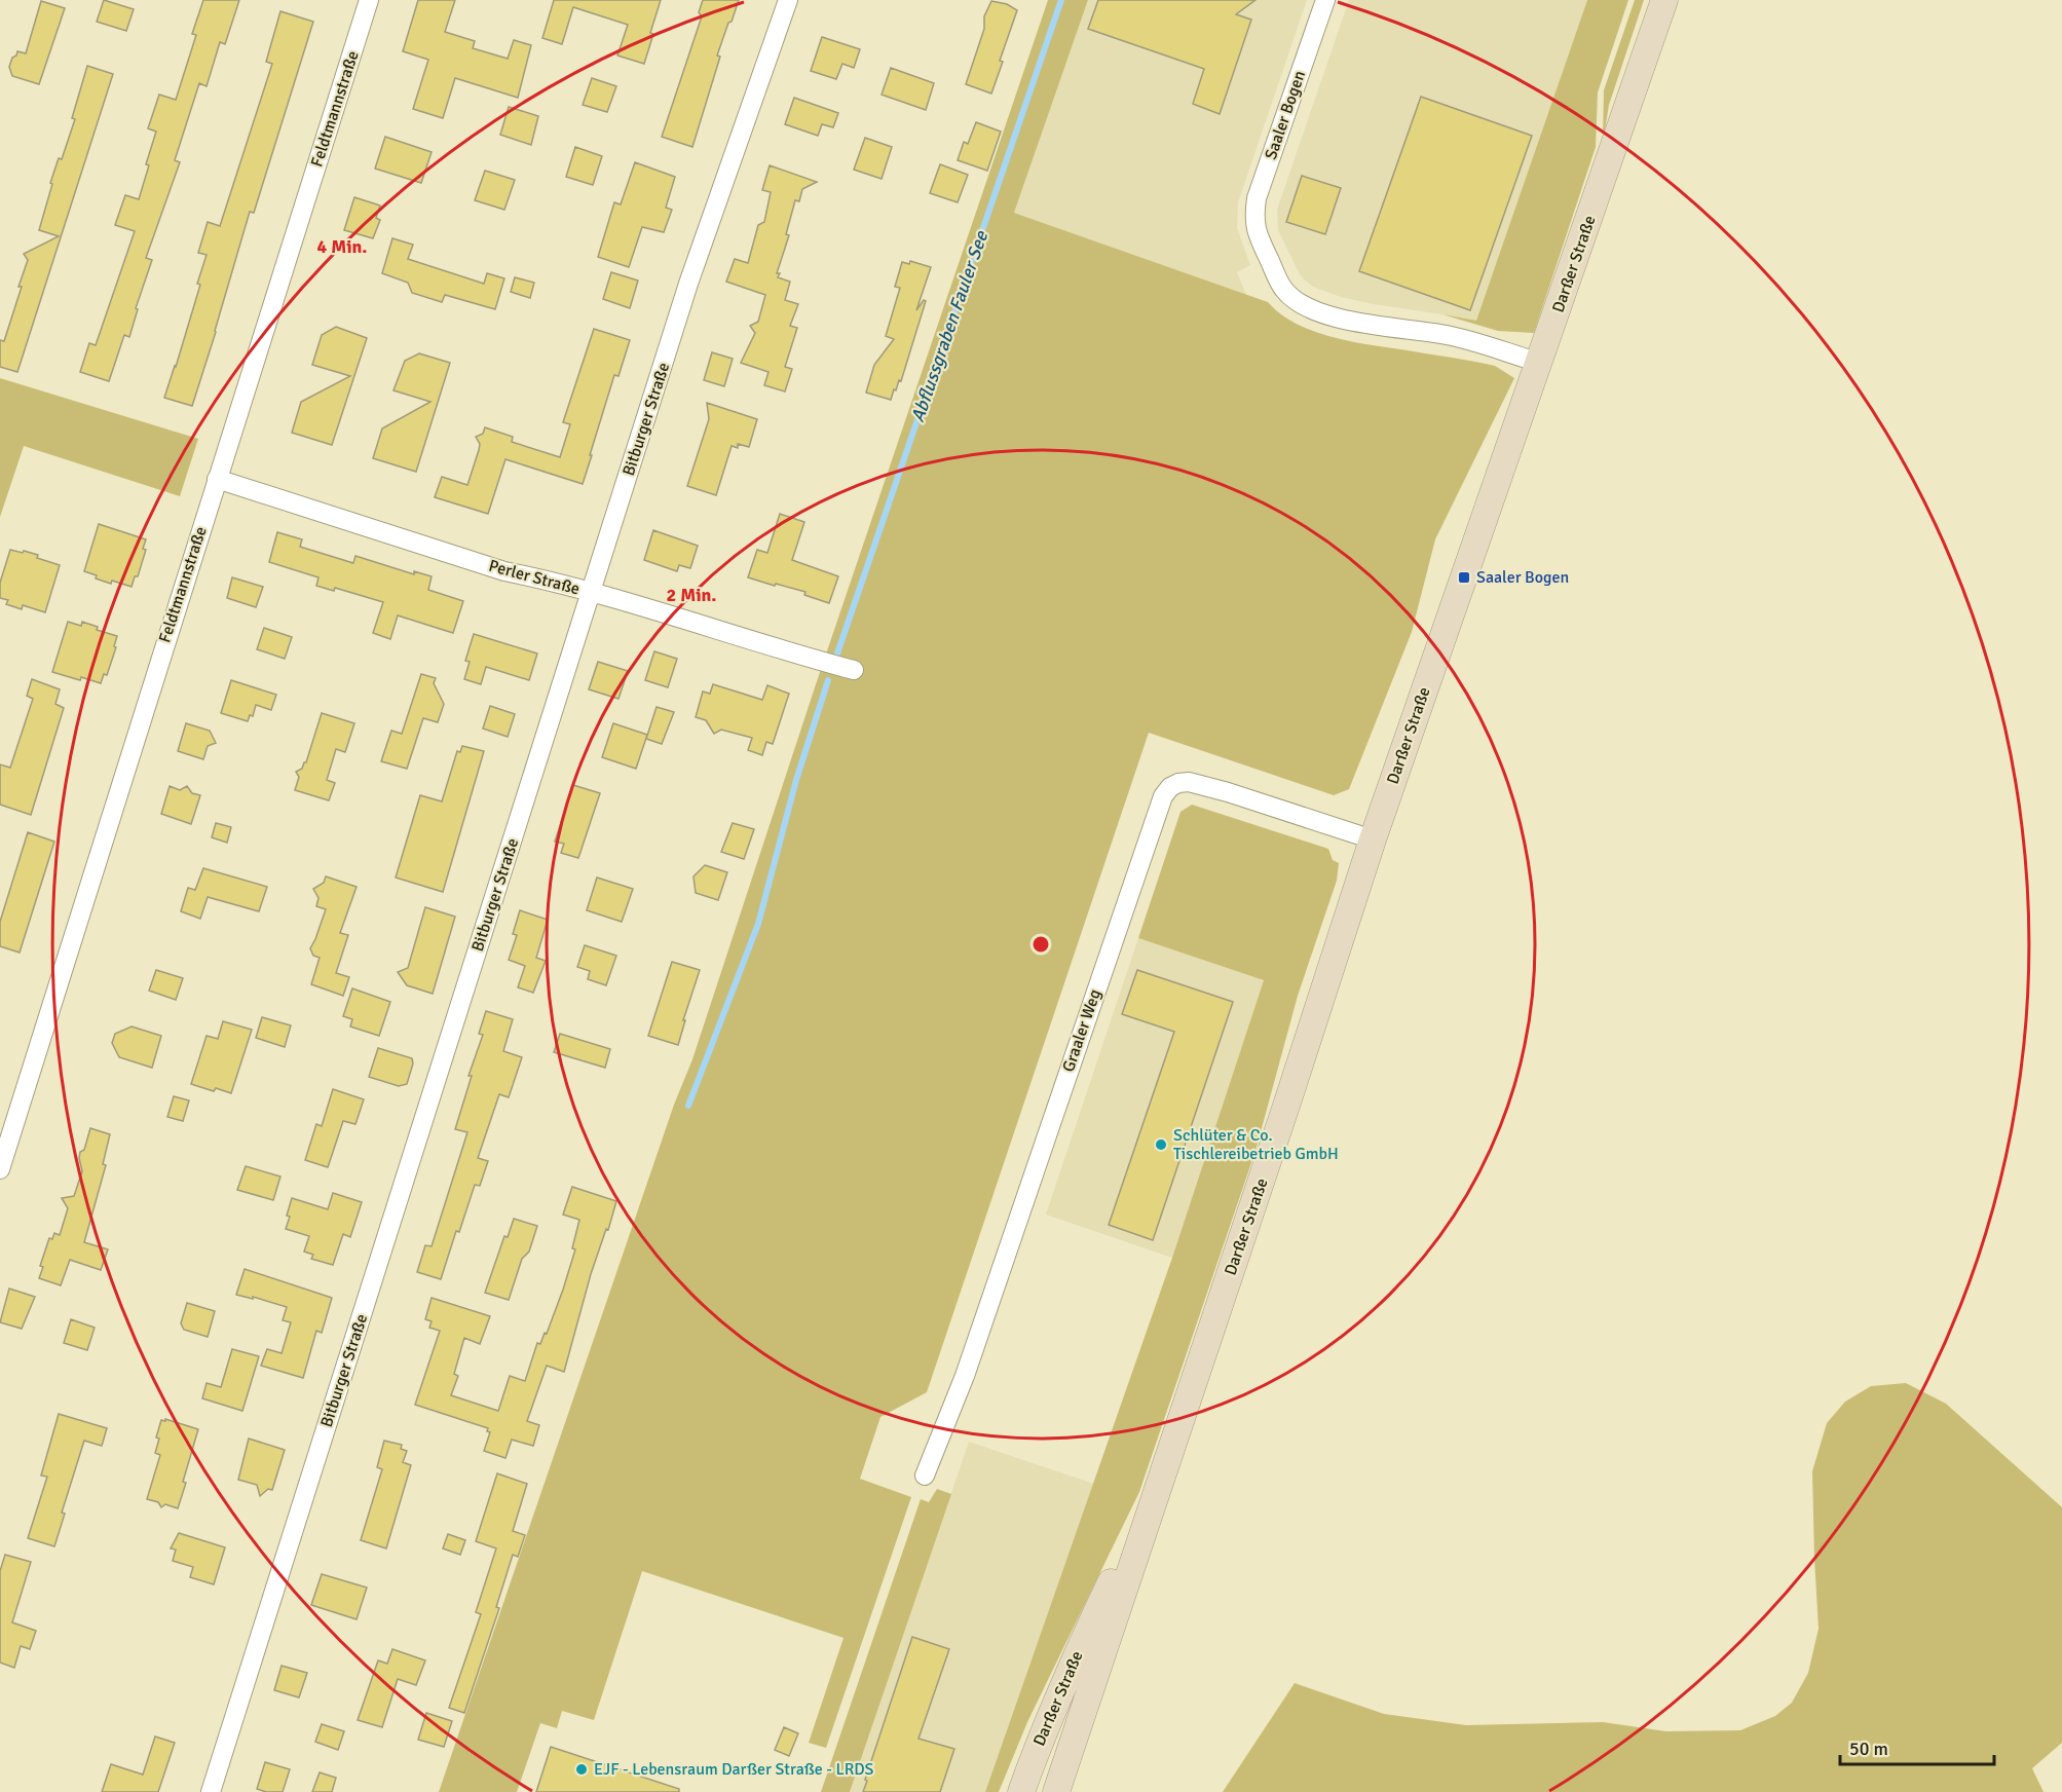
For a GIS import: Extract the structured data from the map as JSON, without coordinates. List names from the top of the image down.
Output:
{
  "streets": {
    "main road": ["Darßer Straße"],
    "street": [
      "Feldtmannstraße",
      "Saaler Bogen",
      "Bitburger Straße",
      "Perler Straße",
      "Graaler Weg"
    ]
  },
  "crossings": [
    ["Feldtmannstraße", "Perler Straße"],
    ["Saaler Bogen", "Darßer Straße"],
    ["Darßer Straße", "Graaler Weg"],
    ["Bitburger Straße", "Perler Straße"]
  ],
  "water": ["Abflussgraben Fauler See"],
  "places": {
    "transit": ["Saaler Bogen"],
    "other": ["Schlüter & Co. Tischlereibetrieb GmbH", "EJF - Lebensraum Darßer Straße - LRDS"]
  },
  "scale_bar": "50 m",
  "rings": ["4 Min.", "2 Min."]
}
